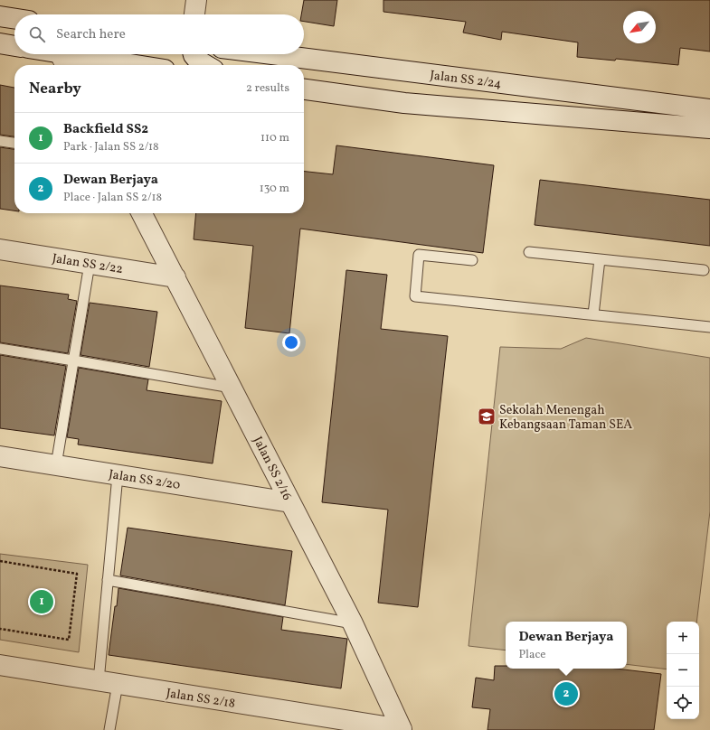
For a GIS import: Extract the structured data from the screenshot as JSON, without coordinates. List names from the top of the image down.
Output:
{
  "streets": {
    "street": [
      "Jalan SS 2/24",
      "Jalan SS 2/22",
      "Jalan SS 2/16",
      "Jalan SS 2/20",
      "Jalan SS 2/18"
    ]
  },
  "crossings": [
    ["Jalan SS 2/22", "Jalan SS 2/16"],
    ["Jalan SS 2/16", "Jalan SS 2/20"],
    ["Jalan SS 2/16", "Jalan SS 2/18"]
  ],
  "places": {
    "school or university": ["Sekolah Menengah Kebangsaan Taman SEA"]
  },
  "north": "bottom left",
  "page": {
    "search": "Search here",
    "heading": ["Nearby", "2 results"],
    "list": [
      {
        "mark": "1",
        "name": "Backfield SS2",
        "note": "Park · Jalan SS 2/18",
        "value": "110 m"
      },
      {
        "mark": "2",
        "name": "Dewan Berjaya",
        "note": "Place · Jalan SS 2/18",
        "value": "130 m"
      }
    ],
    "pins": ["1", "2"],
    "map_buttons": ["+", "−"],
    "popup": ["Dewan Berjaya", "Place"]
  }
}
